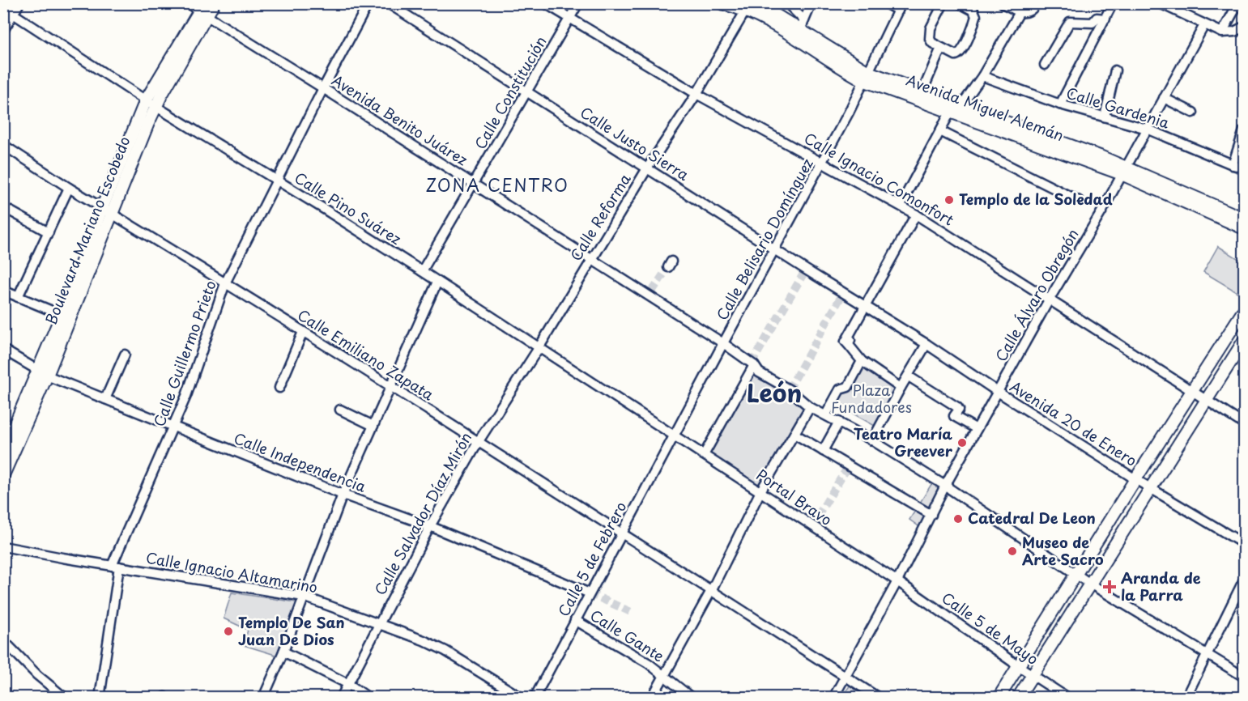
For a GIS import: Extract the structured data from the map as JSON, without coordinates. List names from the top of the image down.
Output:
{
  "streets": {
    "main road": ["Avenida Miguel Alemán", "Boulevard Mariano Escobedo"],
    "street": [
      "Calle Constitución",
      "Calle Gardenia",
      "Avenida Benito Juárez",
      "Calle Justo Sierra",
      "Calle Ignacio Comonfort",
      "Calle Pino Suárez",
      "Calle Reforma",
      "Calle Belisario Domínguez",
      "Calle Álvaro Obregón",
      "Calle Guillermo Prieto",
      "Calle Emiliano Zapata",
      "Avenida 20 de Enero",
      "Calle Independencia",
      "Portal Bravo",
      "Calle Salvador Díaz Mirón",
      "Calle 5 de Febrero",
      "Calle Ignacio Altamarino",
      "Calle 5 de Mayo",
      "Calle Gante"
    ]
  },
  "crossings": [
    ["Calle Constitución", "Avenida Benito Juárez"],
    ["Calle Constitución", "Calle Justo Sierra"],
    ["Calle Constitución", "Calle Ignacio Comonfort"],
    ["Calle Constitución", "Calle Pino Suárez"],
    ["Avenida Miguel Alemán", "Calle Reforma"],
    ["Avenida Miguel Alemán", "Calle Belisario Domínguez"],
    ["Avenida Miguel Alemán", "Calle Álvaro Obregón"],
    ["Calle Gardenia", "Calle Álvaro Obregón"],
    ["Avenida Benito Juárez", "Calle Reforma"],
    ["Avenida Benito Juárez", "Boulevard Mariano Escobedo"],
    ["Avenida Benito Juárez", "Calle Belisario Domínguez"],
    ["Avenida Benito Juárez", "Calle Álvaro Obregón"],
    ["Avenida Benito Juárez", "Calle Guillermo Prieto"],
    ["Calle Justo Sierra", "Calle Reforma"],
    ["Calle Justo Sierra", "Calle Belisario Domínguez"],
    ["Calle Justo Sierra", "Avenida 20 de Enero"],
    ["Calle Ignacio Comonfort", "Calle Reforma"],
    ["Calle Ignacio Comonfort", "Calle Belisario Domínguez"],
    ["Calle Ignacio Comonfort", "Calle Álvaro Obregón"],
    ["Calle Pino Suárez", "Calle Reforma"],
    ["Calle Pino Suárez", "Boulevard Mariano Escobedo"],
    ["Calle Pino Suárez", "Calle Belisario Domínguez"],
    ["Calle Pino Suárez", "Calle Guillermo Prieto"],
    ["Calle Pino Suárez", "Portal Bravo"],
    ["Calle Pino Suárez", "Calle Salvador Díaz Mirón"],
    ["Calle Pino Suárez", "Calle 5 de Febrero"],
    ["Calle Reforma", "Calle Salvador Díaz Mirón"],
    ["Boulevard Mariano Escobedo", "Calle Emiliano Zapata"],
    ["Boulevard Mariano Escobedo", "Calle Independencia"],
    ["Calle Belisario Domínguez", "Portal Bravo"],
    ["Calle Belisario Domínguez", "Calle 5 de Febrero"],
    ["Calle Álvaro Obregón", "Calle Emiliano Zapata"],
    ["Calle Álvaro Obregón", "Avenida 20 de Enero"],
    ["Calle Álvaro Obregón", "Portal Bravo"],
    ["Calle Álvaro Obregón", "Calle 5 de Mayo"],
    ["Calle Guillermo Prieto", "Calle Emiliano Zapata"],
    ["Calle Guillermo Prieto", "Calle Independencia"],
    ["Calle Guillermo Prieto", "Calle Ignacio Altamarino"],
    ["Calle Emiliano Zapata", "Calle Salvador Díaz Mirón"],
    ["Calle Emiliano Zapata", "Calle 5 de Febrero"],
    ["Calle Independencia", "Calle Salvador Díaz Mirón"],
    ["Calle Independencia", "Calle 5 de Febrero"],
    ["Portal Bravo", "Calle 5 de Febrero"],
    ["Portal Bravo", "Calle 5 de Mayo"],
    ["Calle Salvador Díaz Mirón", "Calle Ignacio Altamarino"],
    ["Calle 5 de Febrero", "Calle Gante"]
  ],
  "districts": ["ZONA CENTRO", "León"],
  "parks": ["Plaza Fundadores"],
  "places": {
    "other": [
      "Templo de la Soledad",
      "Teatro María Greever",
      "Catedral De Leon",
      "Museo de Arte Sacro",
      "Templo De San Juan De Dios"
    ],
    "health": ["Aranda de la Parra"]
  }
}
